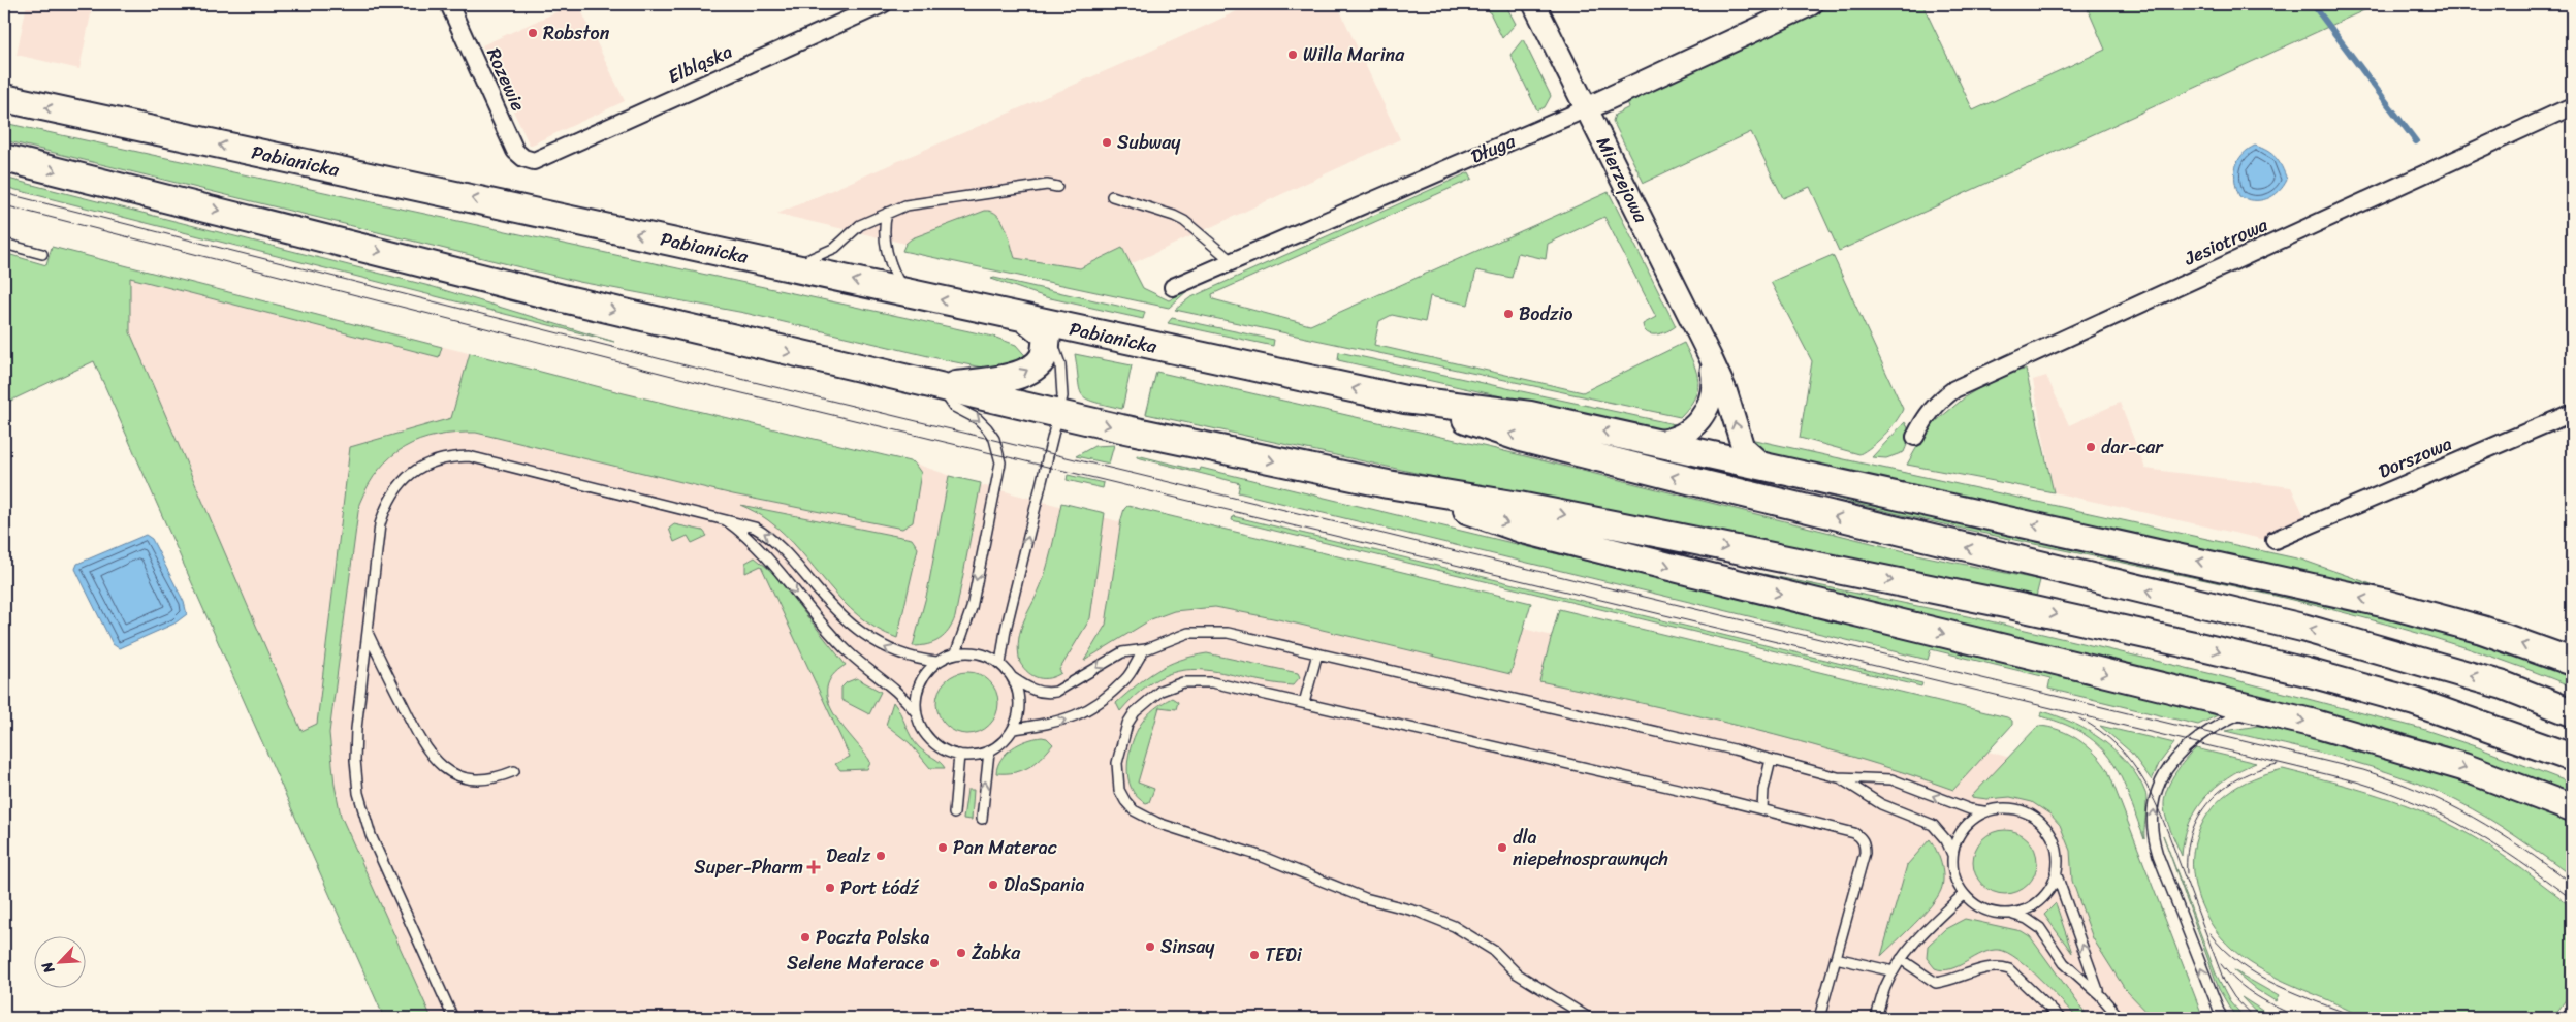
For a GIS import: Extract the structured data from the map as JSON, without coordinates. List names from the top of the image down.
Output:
{
  "streets": {
    "main road": ["Pabianicka"],
    "street": [
      "Elbląska",
      "Rozewie",
      "Długa",
      "Mierzejowa",
      "Jesiotrowa",
      "Dorszowa"
    ]
  },
  "crossings": [
    ["Elbląska", "Rozewie"],
    ["Długa", "Mierzejowa"]
  ],
  "places": {
    "other": [
      "Robston",
      "Willa Marina",
      "Subway",
      "Bodzio",
      "dar-car",
      "Pan Materac",
      "dla niepełnosprawnych",
      "Dealz",
      "DlaSpania",
      "Port Łódź",
      "Poczta Polska",
      "Sinsay",
      "Żabka",
      "TEDi",
      "Selene Materace"
    ],
    "health": ["Super-Pharm"]
  },
  "north": "bottom left"
}
